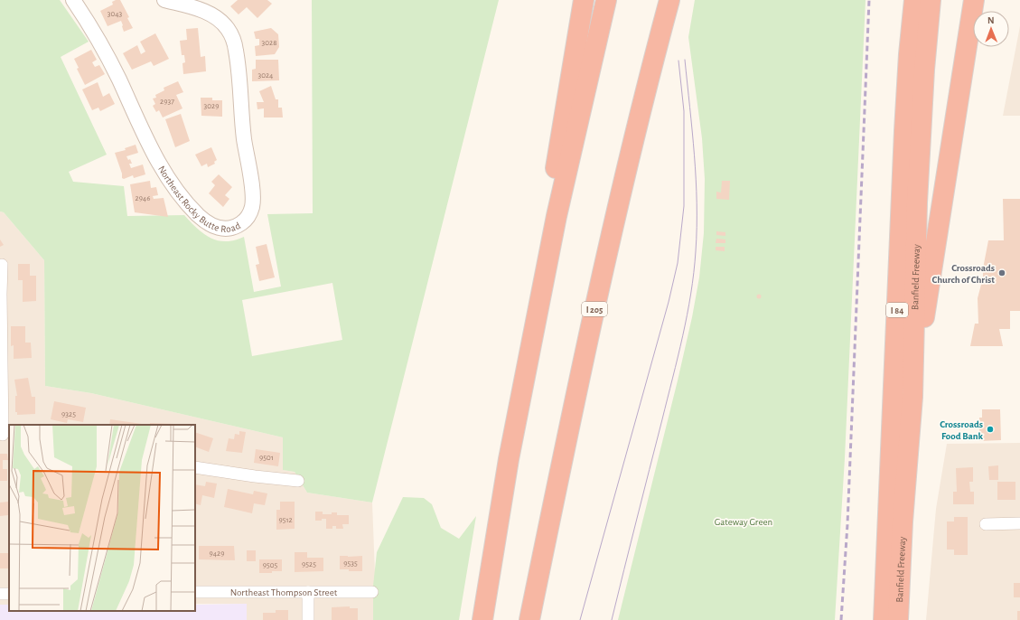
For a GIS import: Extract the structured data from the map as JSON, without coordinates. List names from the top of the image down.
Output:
{
  "streets": {
    "highway": ["Banfield Freeway", "I 205", "I 84"],
    "street": ["Northeast Rocky Butte Road", "Northeast Thompson Street"]
  },
  "parks": ["Gateway Green"],
  "places": ["Crossroads Church of Christ", "Crossroads Food Bank"],
  "house_numbers": [
    "3043",
    "3028",
    "3024",
    "2937",
    "3029",
    "2946",
    "9325",
    "9501",
    "9512",
    "9429",
    "9535",
    "9525",
    "9505"
  ],
  "north": "top"
}
